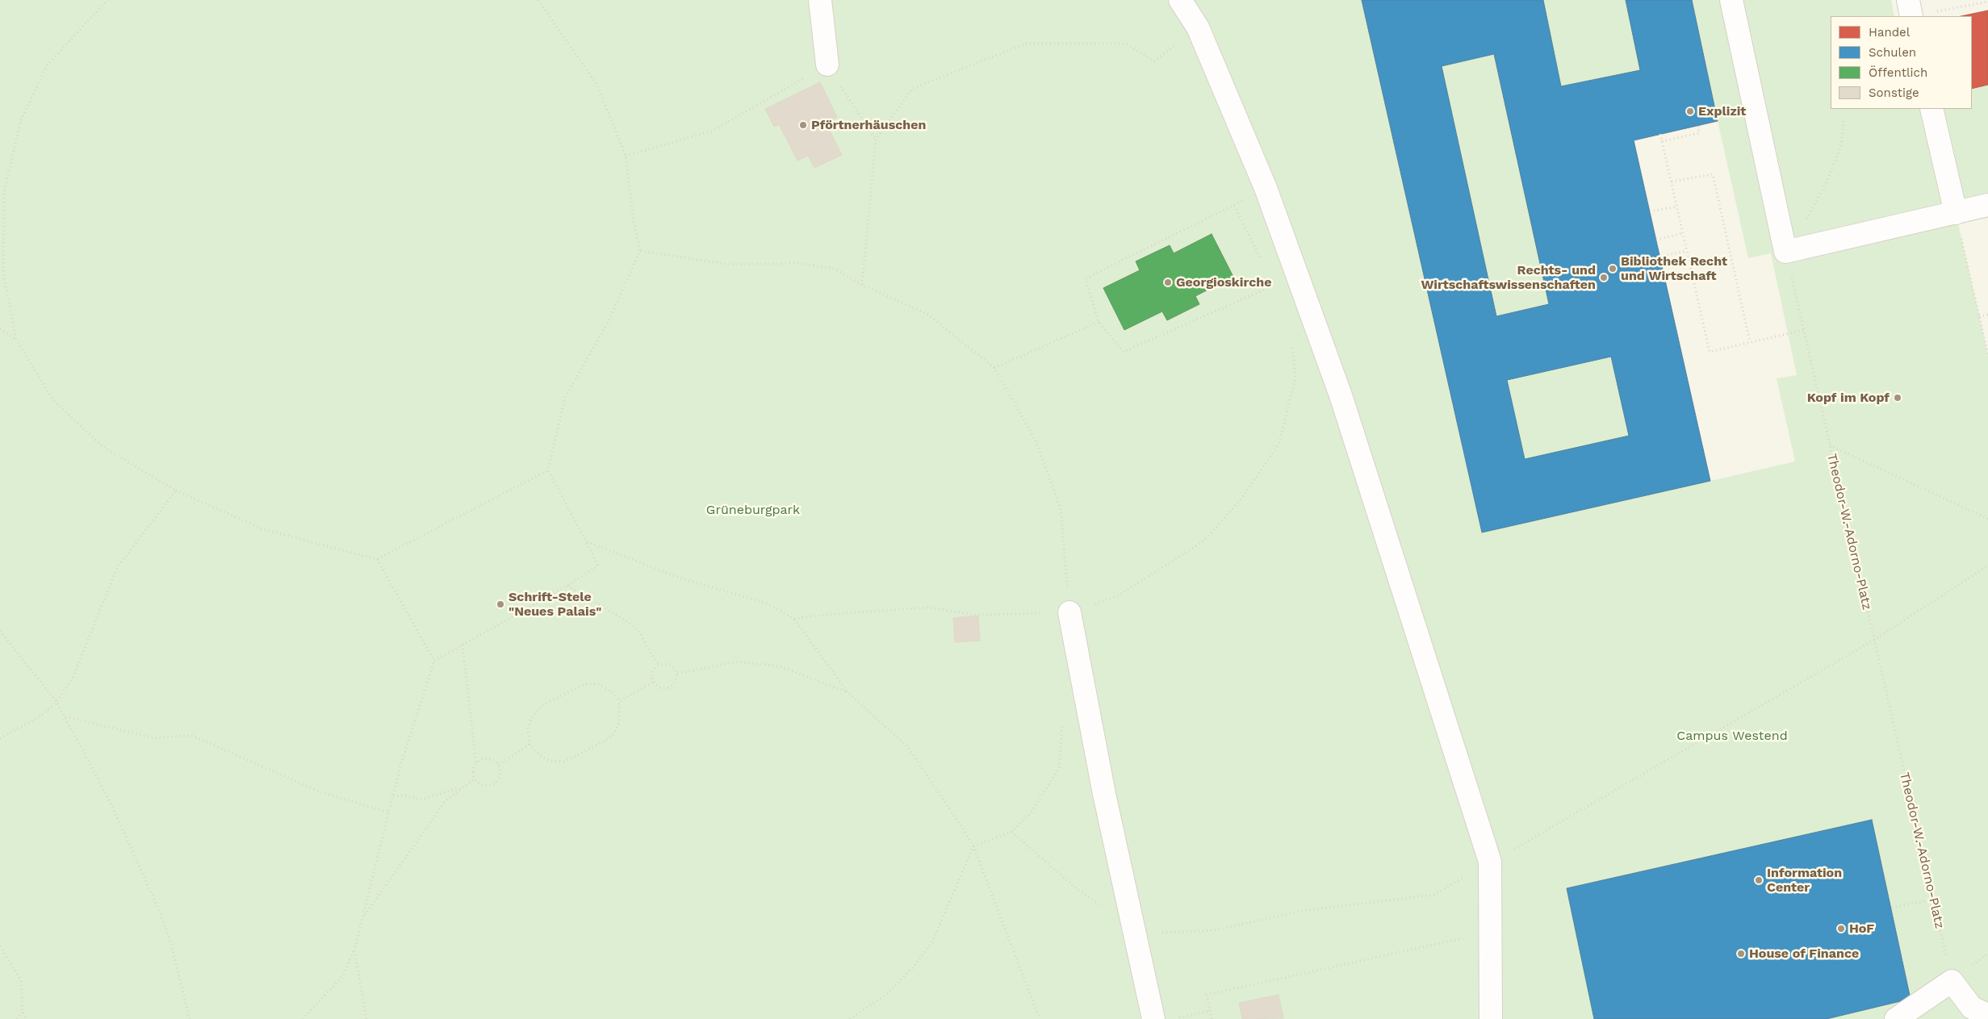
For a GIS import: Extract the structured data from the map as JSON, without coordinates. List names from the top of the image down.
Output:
{
  "streets": {
    "path": ["Theodor-W.-Adorno-Platz"]
  },
  "parks": ["Grüneburgpark", "Campus Westend"],
  "places": [
    "Explizit",
    "Pförtnerhäuschen",
    "Bibliothek Recht und Wirtschaft",
    "Rechts- und Wirtschaftswissenschaften",
    "Georgioskirche",
    "Kopf im Kopf",
    "Schrift-Stele \"Neues Palais\"",
    "Information Center",
    "HoF",
    "House of Finance"
  ],
  "legend": [
    "Handel",
    "Schulen",
    "Öffentlich",
    "Sonstige"
  ]
}
